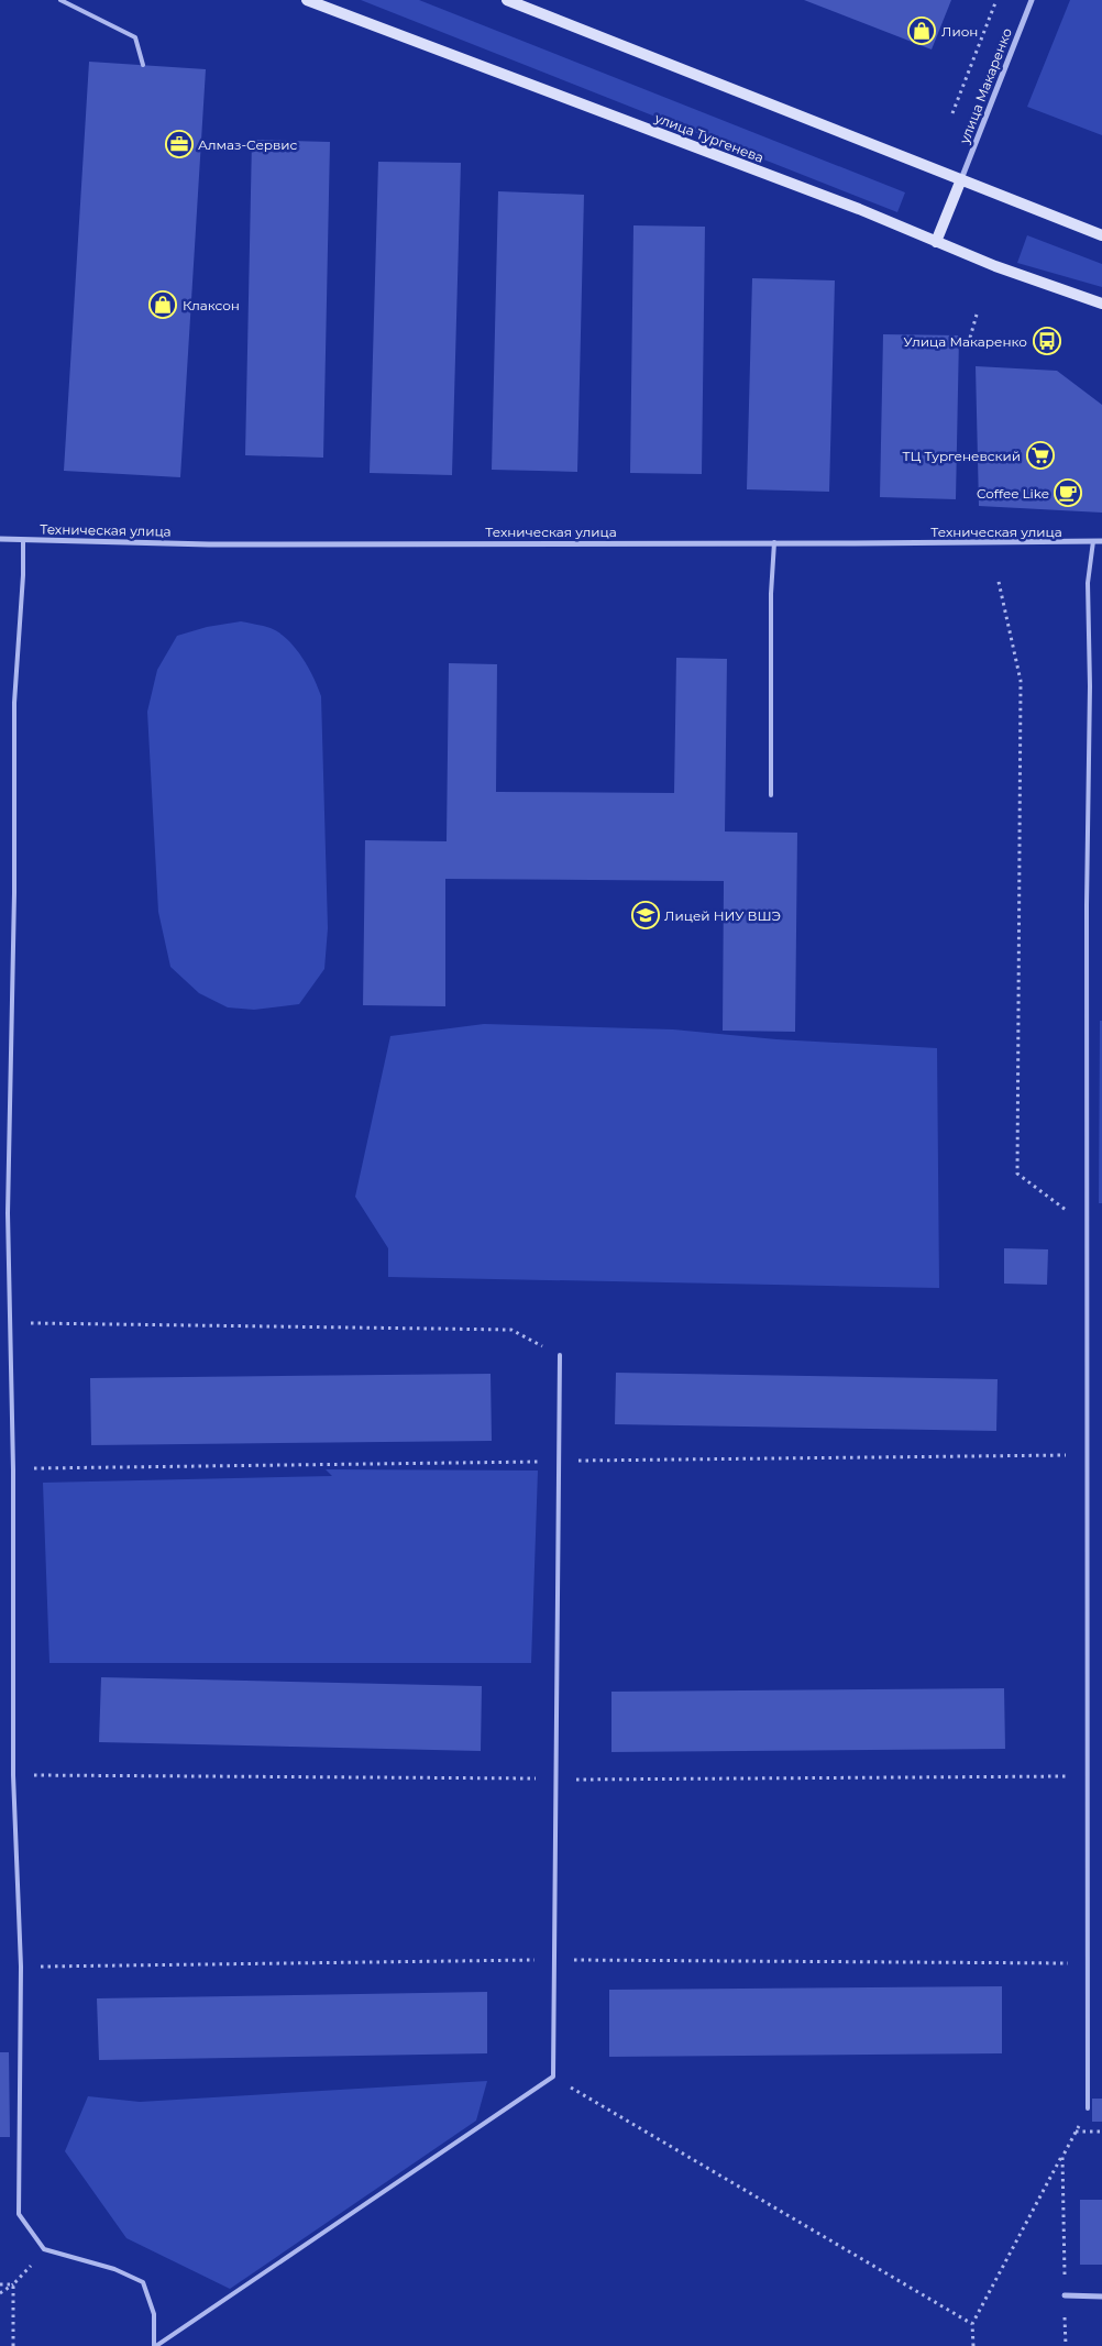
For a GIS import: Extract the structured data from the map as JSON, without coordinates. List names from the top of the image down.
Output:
{
  "streets": {
    "main road": ["улица Тургенева"],
    "street": ["улица Макаренко", "Техническая улица"]
  },
  "places": {
    "shop": ["Лион", "Клаксон"],
    "office": ["Алмаз-Сервис"],
    "bus stop": ["Улица Макаренко"],
    "supermarket": ["ТЦ Тургеневский"],
    "cafe": ["Coffee Like"],
    "school or university": ["Лицей НИУ ВШЭ"]
  }
}
